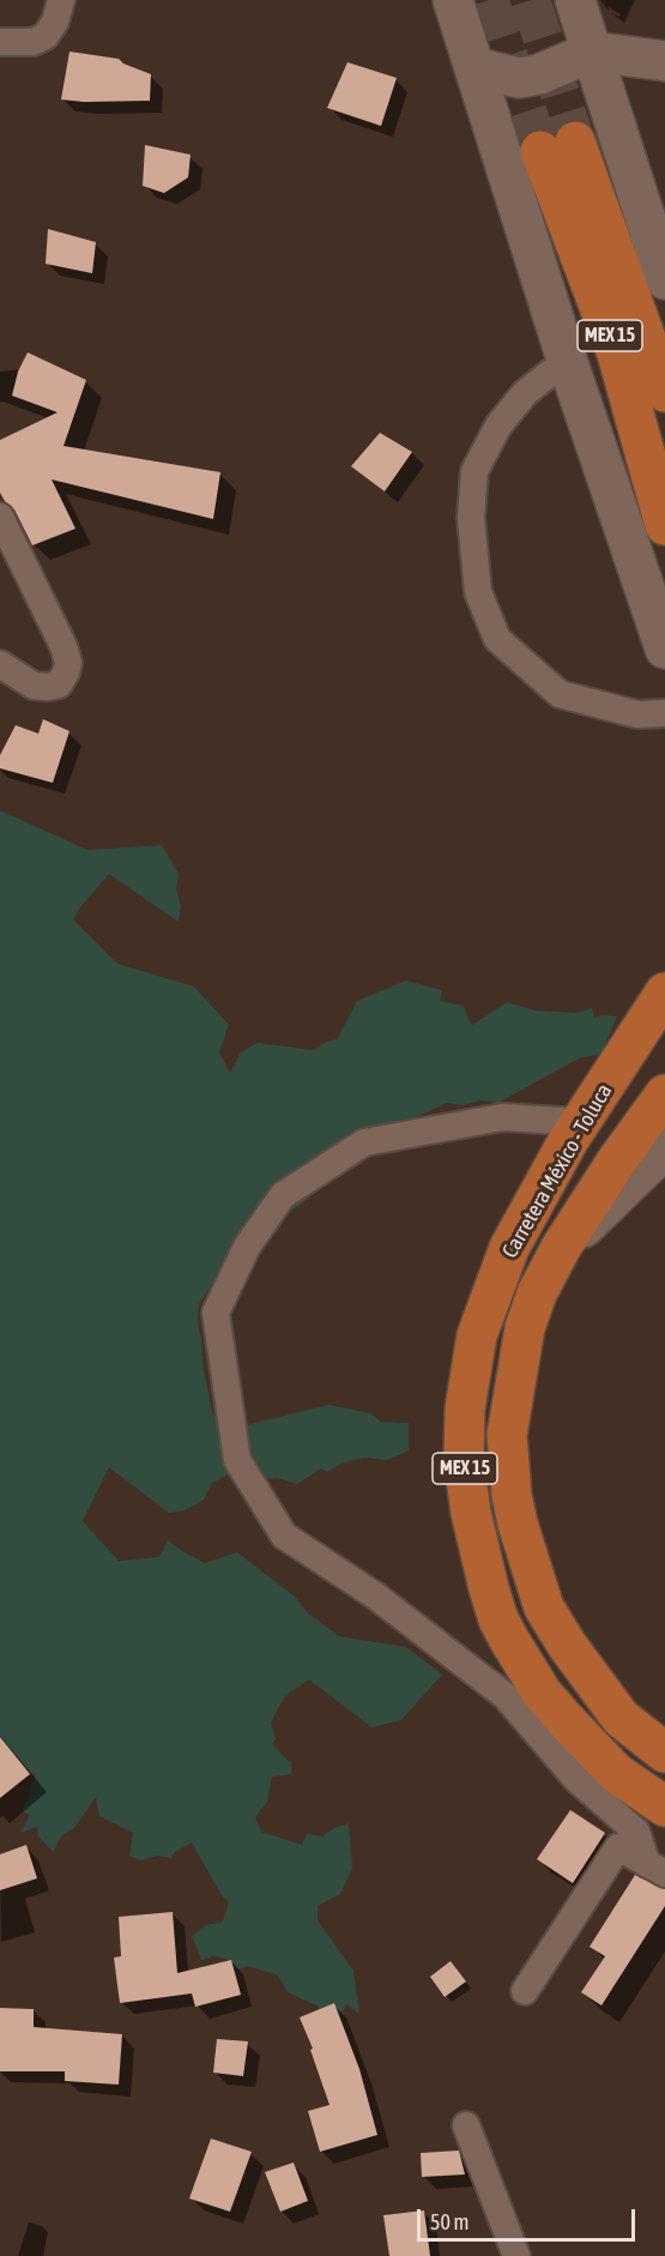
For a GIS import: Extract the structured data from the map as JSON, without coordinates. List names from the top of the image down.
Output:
{
  "streets": {
    "main road": ["MEX 15", "Carretera México - Toluca"]
  },
  "scale_bar": "50 m"
}
